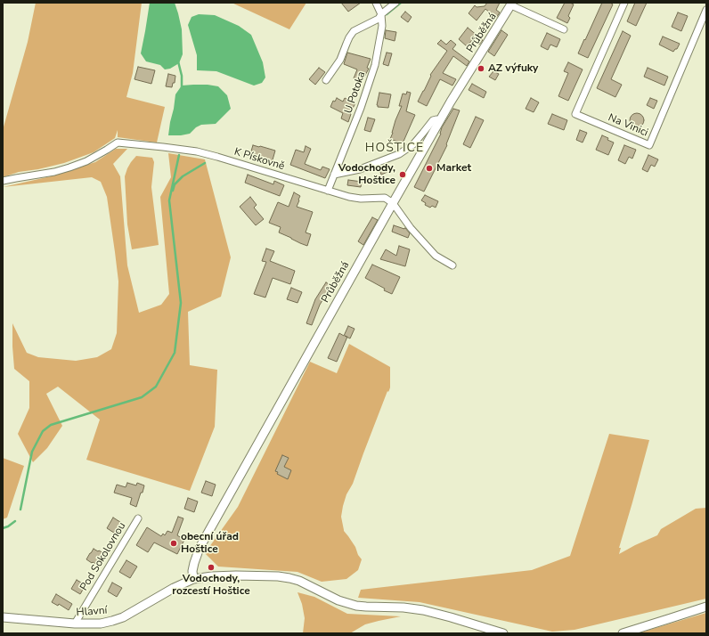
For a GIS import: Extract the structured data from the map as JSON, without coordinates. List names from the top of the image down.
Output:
{
  "streets": {
    "street": [
      "Průběžná",
      "U Potoka",
      "Na Vinici",
      "K Pískovně",
      "Pod Sokolovnou",
      "Hlavní"
    ]
  },
  "crossings": [
    ["Průběžná", "K Pískovně"],
    ["Průběžná", "Hlavní"],
    ["U Potoka", "K Pískovně"],
    ["Pod Sokolovnou", "Hlavní"]
  ],
  "districts": ["HOŠTICE"],
  "places": [
    "AZ výfuky",
    "Market",
    "Vodochody, Hoštice",
    "obecní úřad Hoštice",
    "Vodochody, rozcestí Hoštice"
  ]
}
